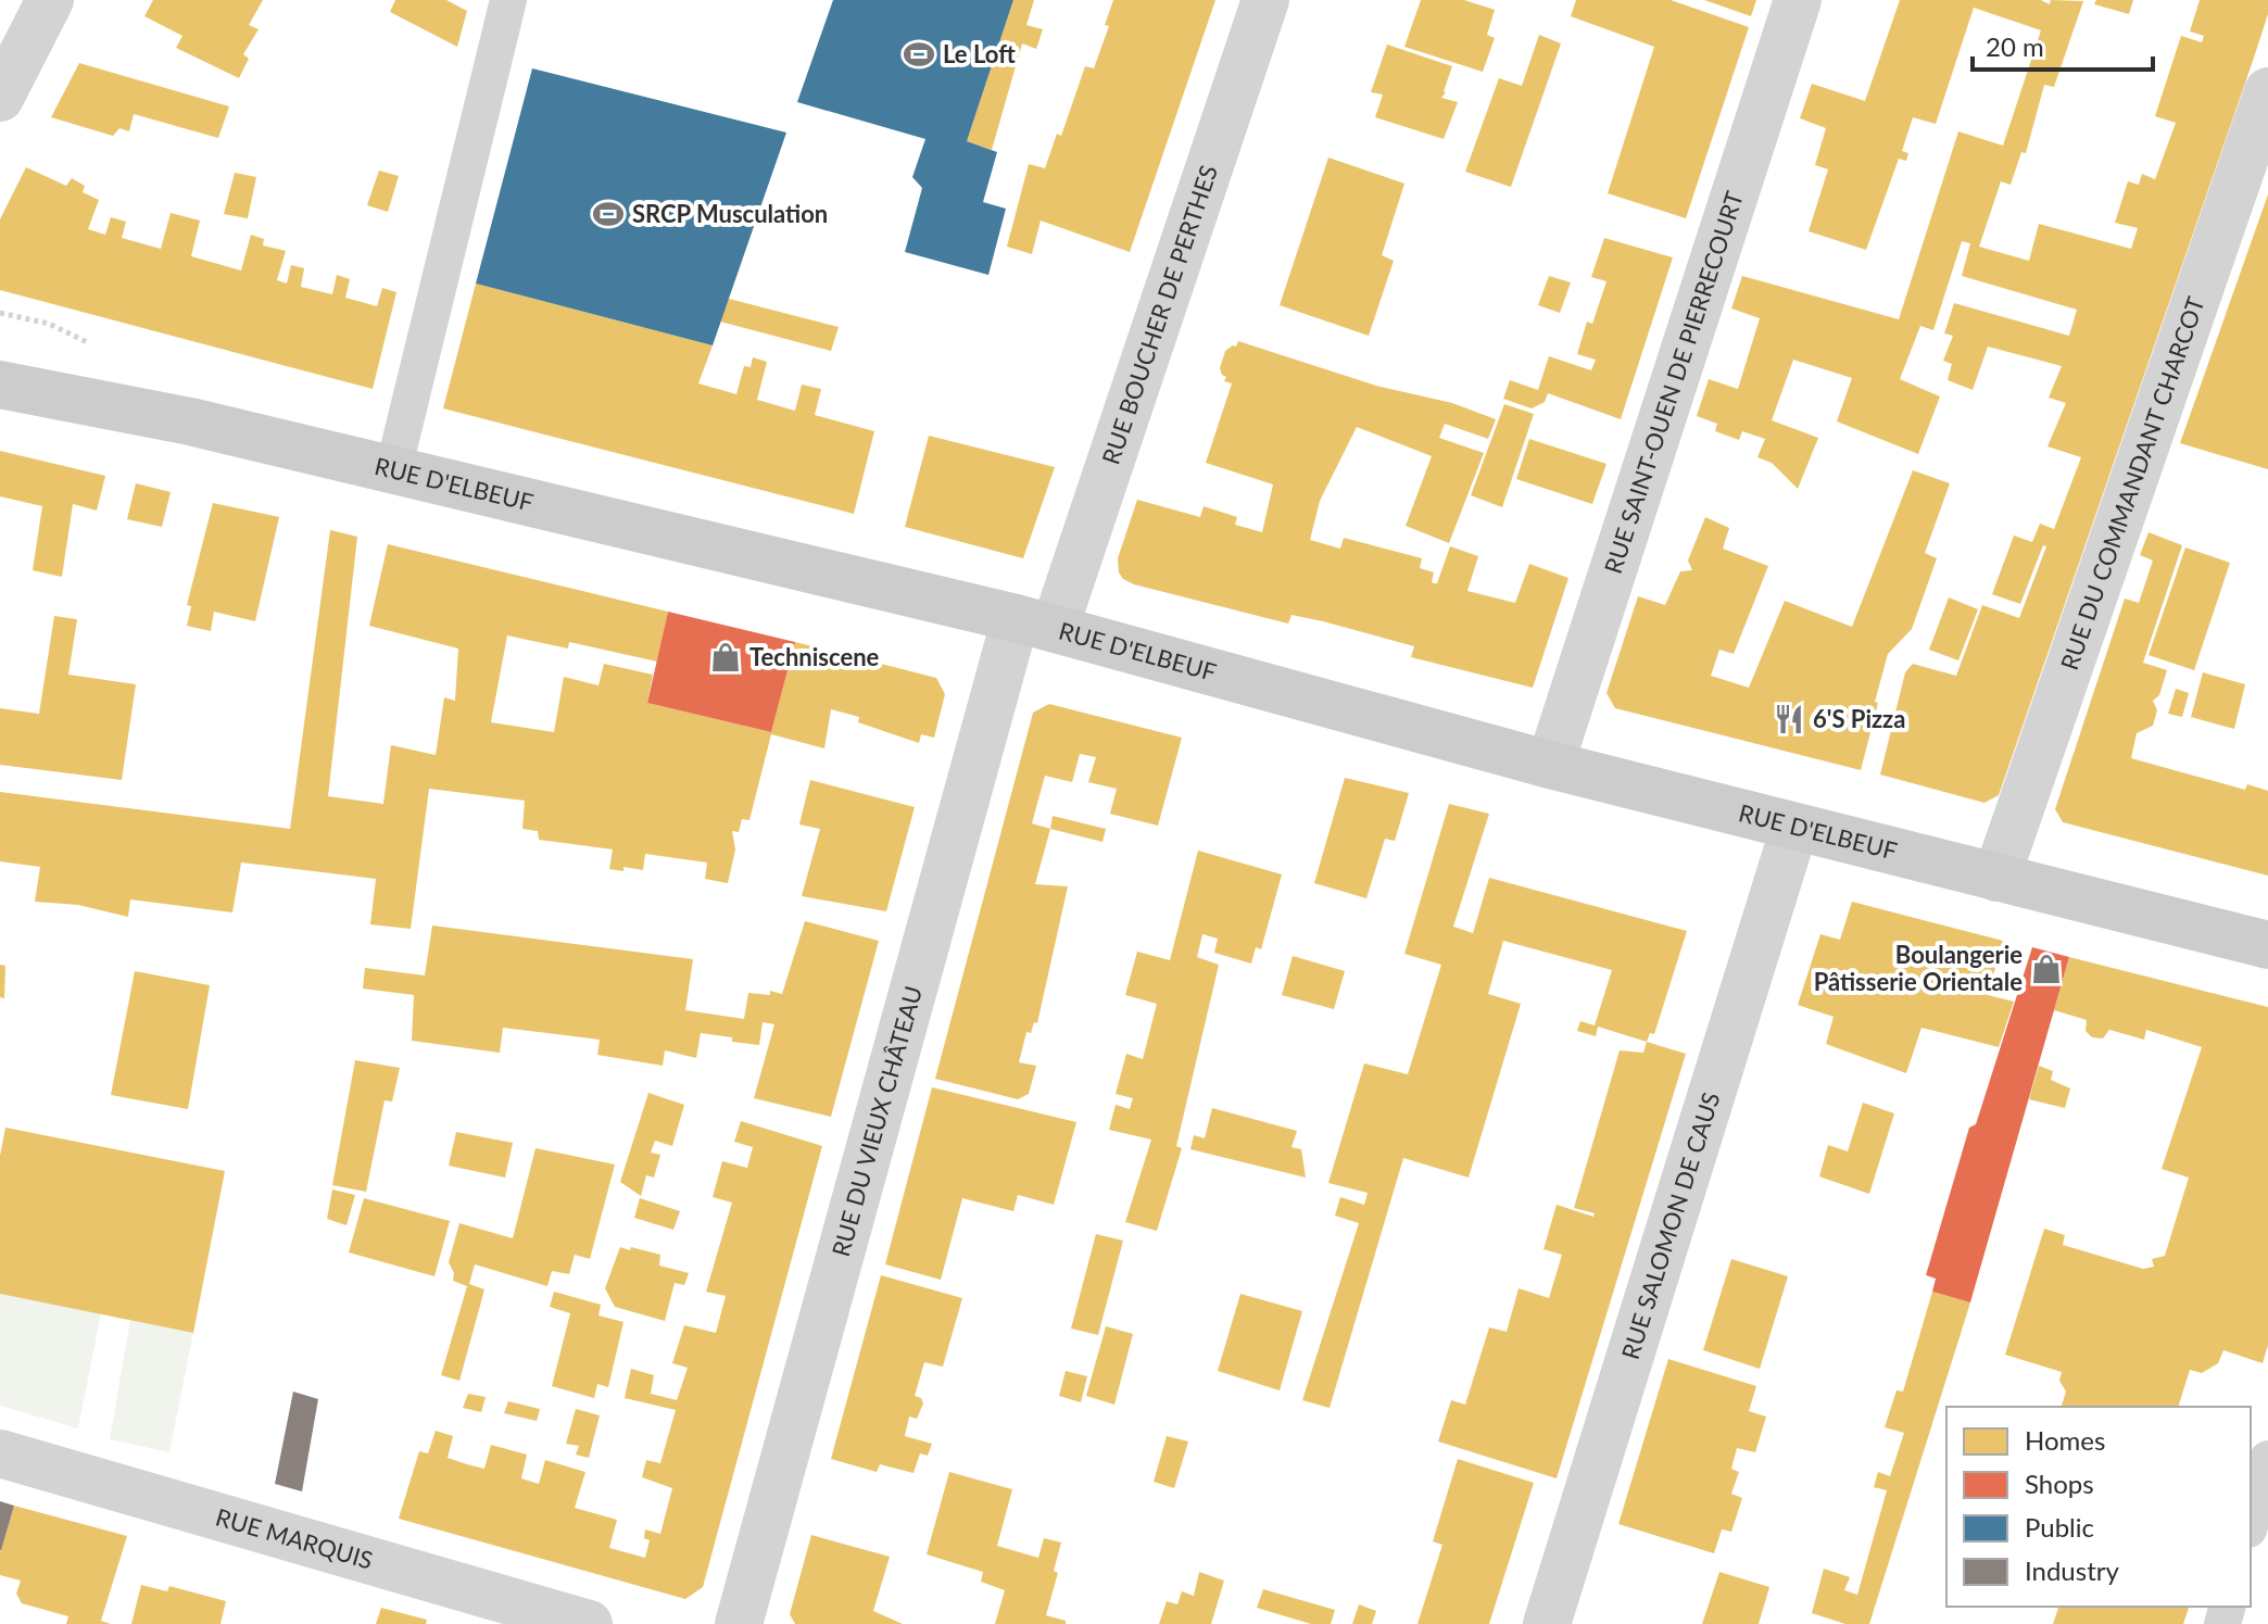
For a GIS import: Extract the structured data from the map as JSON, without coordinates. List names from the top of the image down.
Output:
{
  "streets": {
    "main road": ["RUE D'ELBEUF"],
    "street": [
      "RUE BOUCHER DE PERTHES",
      "RUE SAINT-OUEN DE PIERRECOURT",
      "RUE DU COMMANDANT CHARCOT",
      "RUE DU VIEUX CHÂTEAU",
      "RUE SALOMON DE CAUS",
      "RUE MARQUIS"
    ]
  },
  "crossings": [
    ["RUE BOUCHER DE PERTHES", "RUE D'ELBEUF"],
    ["RUE BOUCHER DE PERTHES", "RUE DU VIEUX CHÂTEAU"],
    ["RUE SAINT-OUEN DE PIERRECOURT", "RUE D'ELBEUF"],
    ["RUE DU COMMANDANT CHARCOT", "RUE D'ELBEUF"],
    ["RUE D'ELBEUF", "RUE DU VIEUX CHÂTEAU"],
    ["RUE D'ELBEUF", "RUE SALOMON DE CAUS"]
  ],
  "places": {
    "sports": ["Le Loft", "SRCP Musculation"],
    "shop": ["Techniscene", "Boulangerie Pâtisserie Orientale"],
    "restaurant": ["6'S Pizza"]
  },
  "legend": [
    "Homes",
    "Shops",
    "Public",
    "Industry"
  ],
  "scale_bar": "20 m"
}
